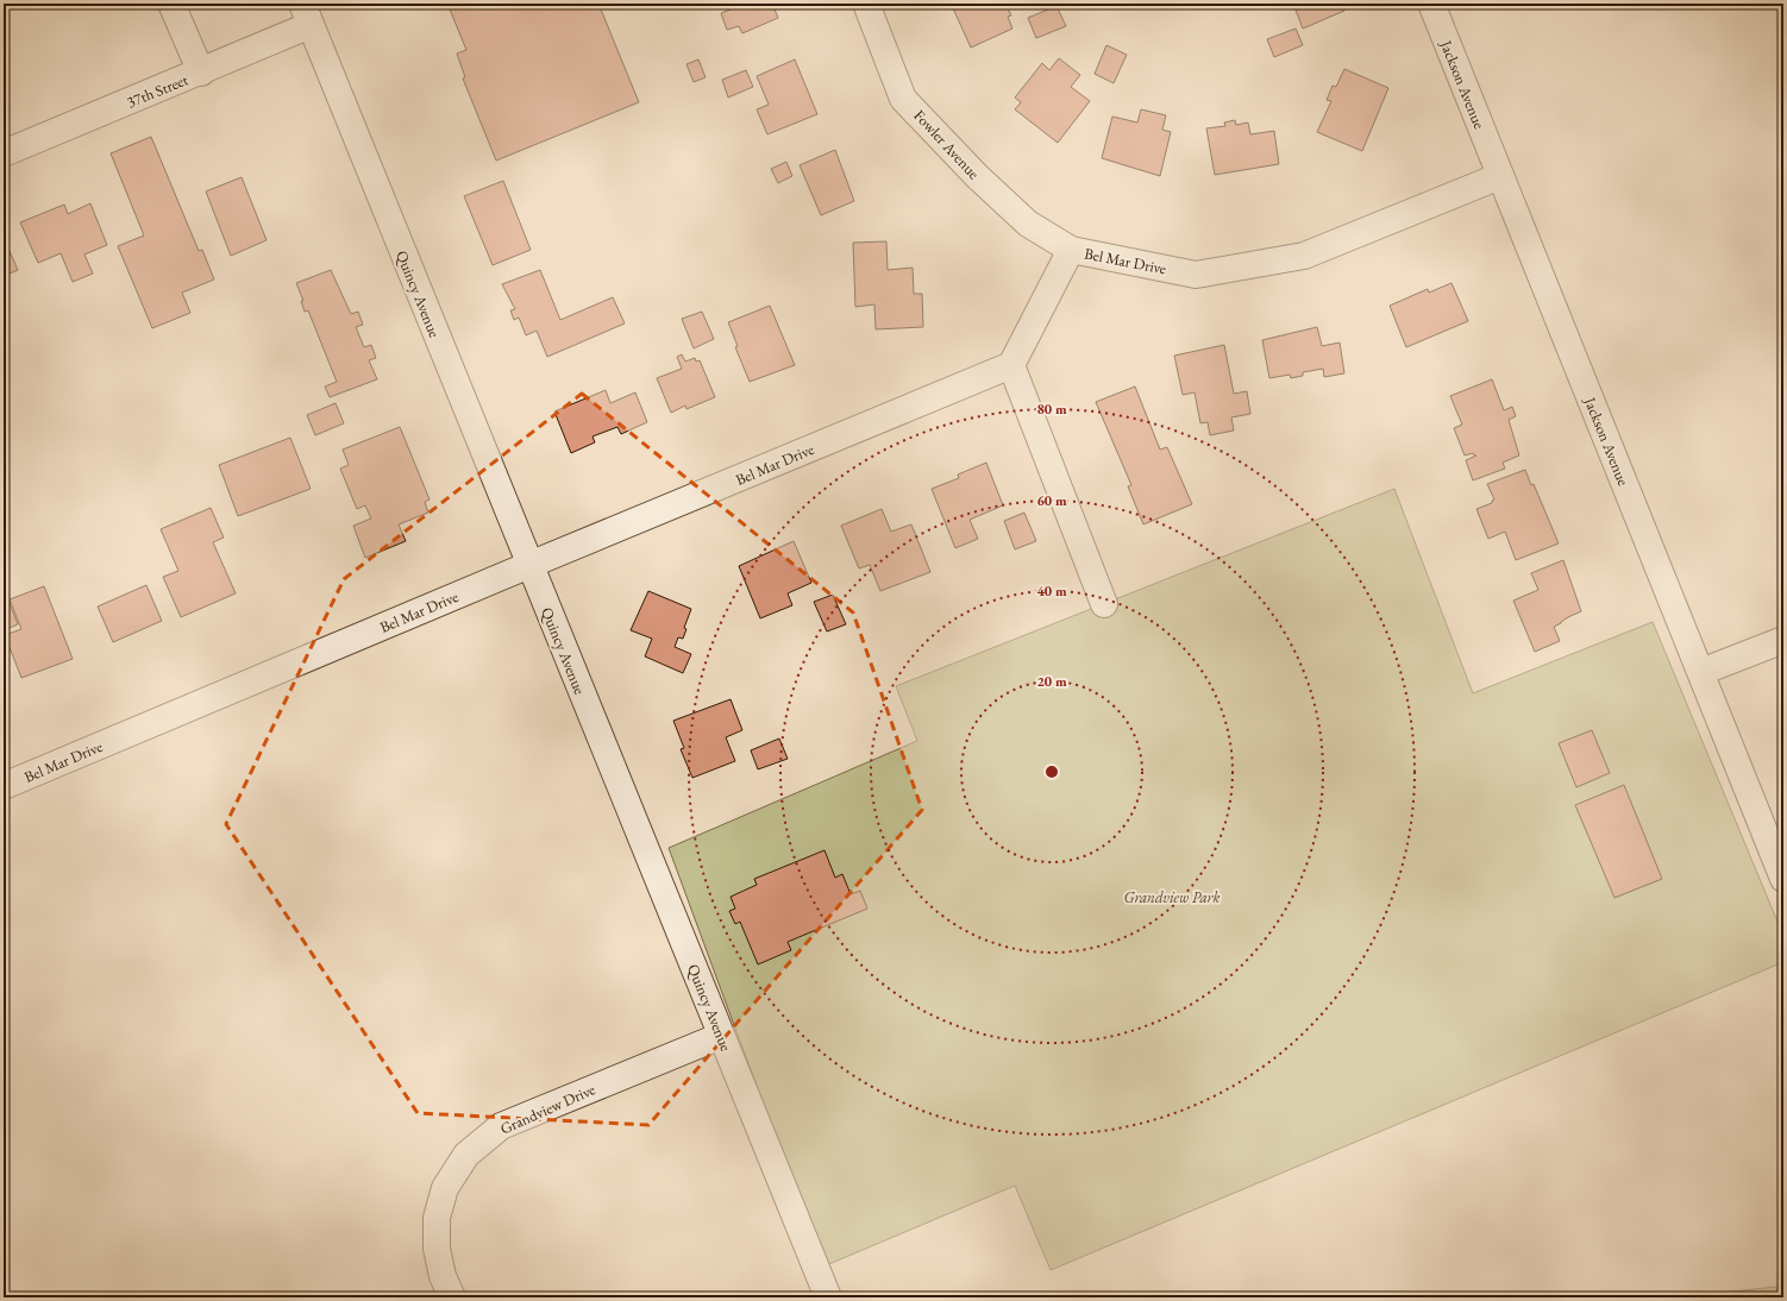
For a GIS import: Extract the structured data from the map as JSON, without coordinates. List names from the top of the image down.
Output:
{
  "streets": {
    "street": [
      "Jackson Avenue",
      "37th Street",
      "Fowler Avenue",
      "Bel Mar Drive",
      "Quincy Avenue",
      "Grandview Drive"
    ]
  },
  "crossings": [
    ["Jackson Avenue", "Bel Mar Drive"],
    ["37th Street", "Quincy Avenue"],
    ["Fowler Avenue", "Bel Mar Drive"],
    ["Bel Mar Drive", "Quincy Avenue"],
    ["Quincy Avenue", "Grandview Drive"]
  ],
  "parks": ["Grandview Park"],
  "rings": [
    "80 m",
    "60 m",
    "40 m",
    "20 m"
  ]
}
